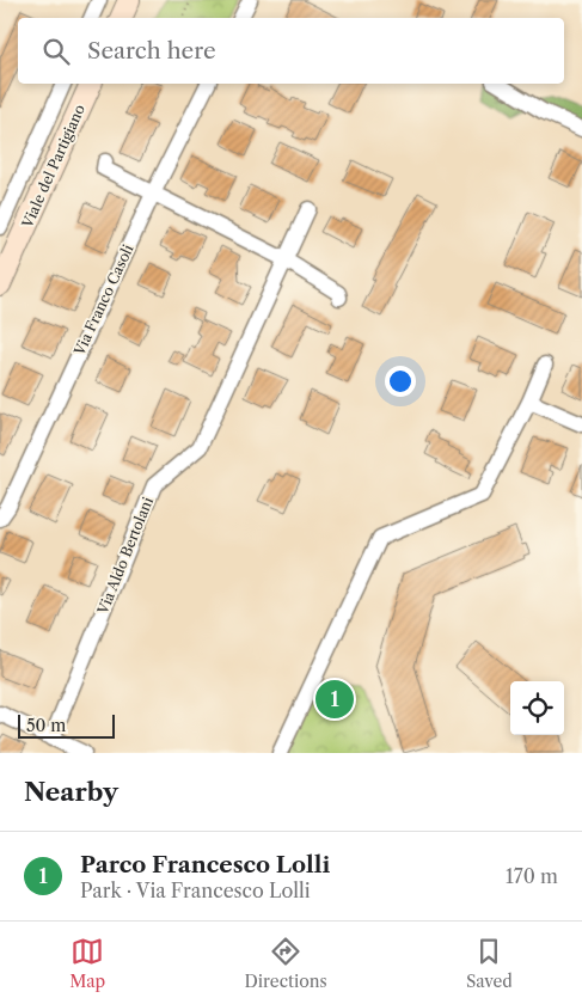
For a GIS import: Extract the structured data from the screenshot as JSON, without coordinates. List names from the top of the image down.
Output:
{
  "streets": {
    "main road": ["Viale del Partigiano"],
    "street": ["Via Franco Casoli", "Via Aldo Bertolani"]
  },
  "scale_bar": "50 m",
  "page": {
    "search": "Search here",
    "pins": "1",
    "scale": "50 m",
    "heading": "Nearby",
    "list": [
      {
        "mark": "1",
        "name": "Parco Francesco Lolli",
        "note": "Park · Via Francesco Lolli",
        "value": "170 m"
      }
    ],
    "nav": ["Map", "Directions", "Saved"]
  }
}
